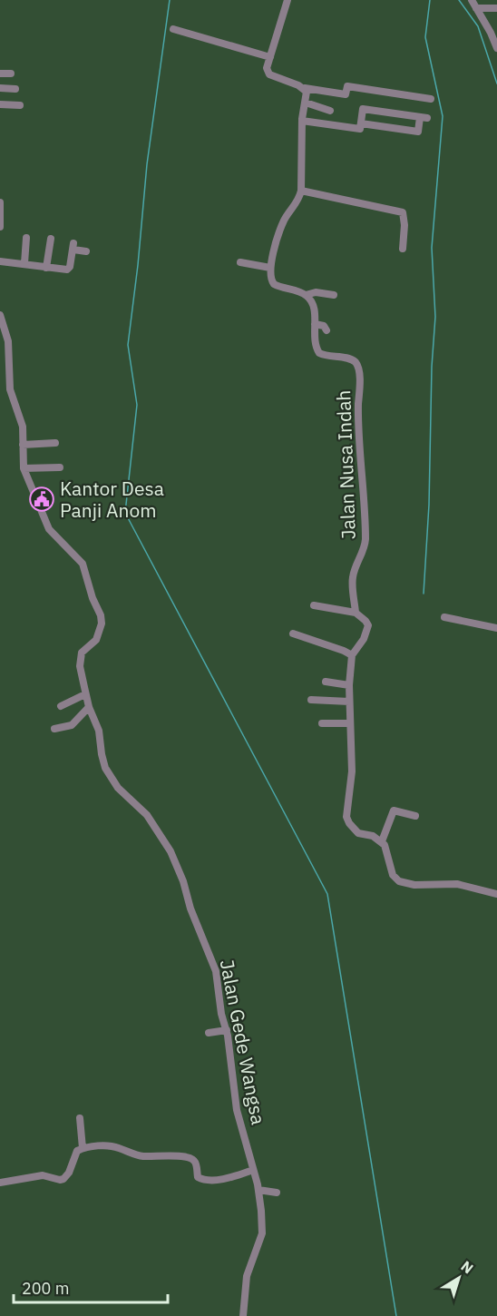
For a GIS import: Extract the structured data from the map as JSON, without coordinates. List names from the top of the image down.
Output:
{
  "streets": {
    "street": ["Jalan Nusa Indah", "Jalan Gede Wangsa"]
  },
  "places": {
    "public building": ["Kantor Desa Panji Anom"]
  },
  "scale_bar": "200 m",
  "north": "top right"
}
